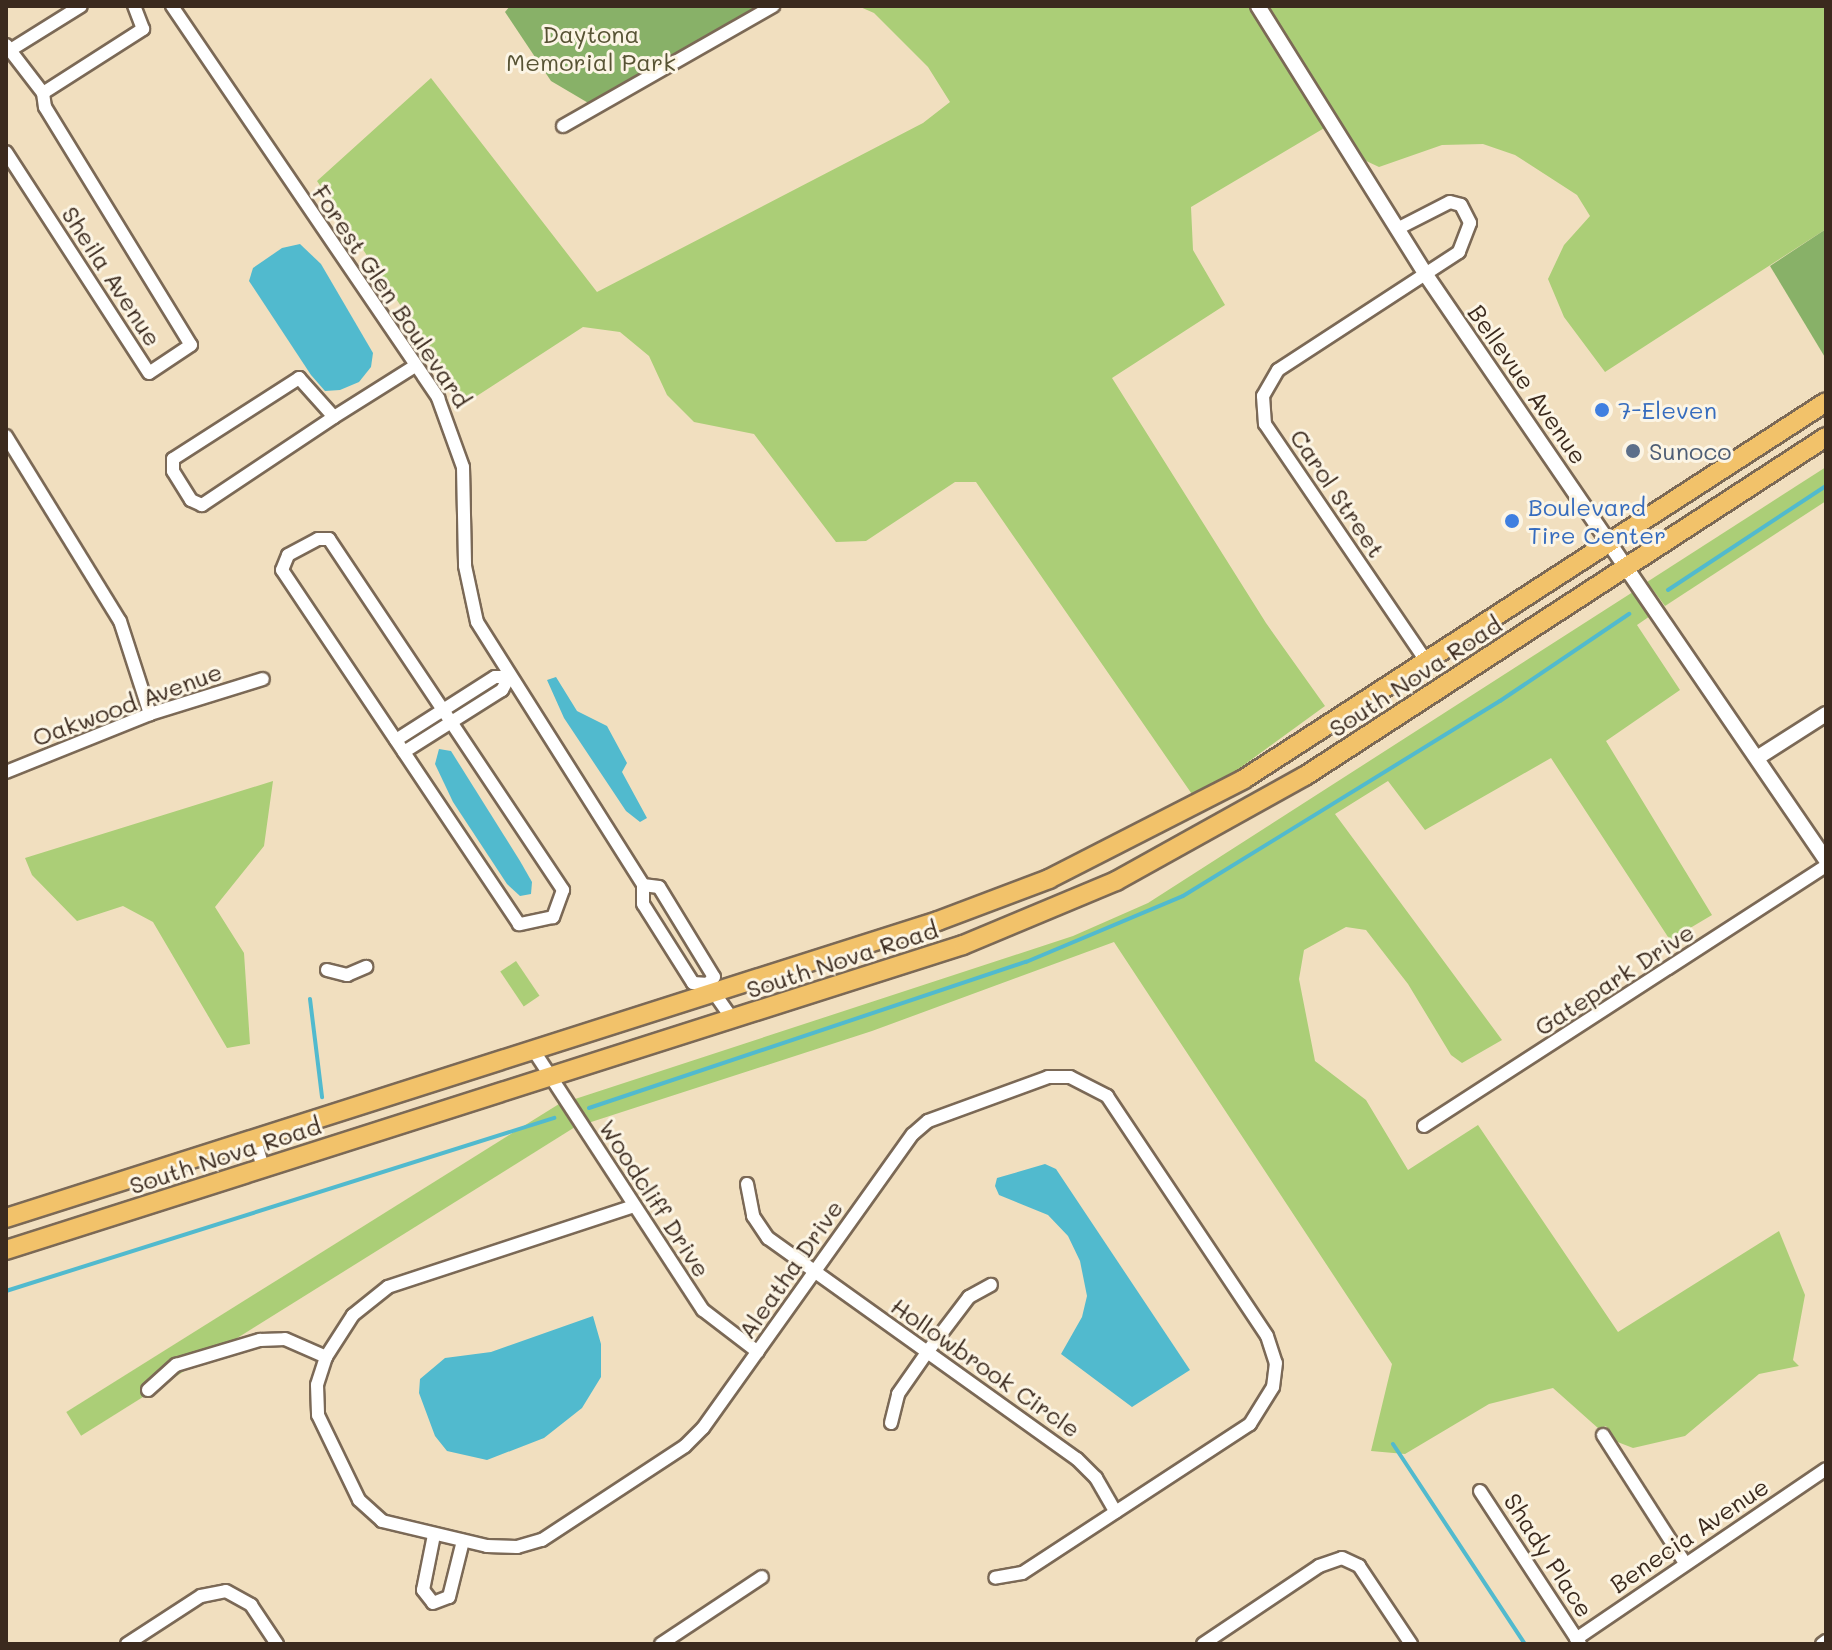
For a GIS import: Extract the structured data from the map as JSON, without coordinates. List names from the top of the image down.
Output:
{
  "streets": {
    "main road": ["South Nova Road"],
    "street": [
      "Sheila Avenue",
      "Forest Glen Boulevard",
      "Bellevue Avenue",
      "Carol Street",
      "Oakwood Avenue",
      "Gatepark Drive",
      "Woodcliff Drive",
      "Aleatha Drive",
      "Hollowbrook Circle",
      "Benecia Avenue",
      "Shady Place"
    ]
  },
  "crossings": [
    ["Forest Glen Boulevard", "South Nova Road"],
    ["Bellevue Avenue", "Carol Street"],
    ["Bellevue Avenue", "South Nova Road"],
    ["Carol Street", "South Nova Road"],
    ["South Nova Road", "Woodcliff Drive"],
    ["Woodcliff Drive", "Aleatha Drive"],
    ["Aleatha Drive", "Hollowbrook Circle"],
    ["Benecia Avenue", "Shady Place"]
  ],
  "parks": ["Daytona Memorial Park"],
  "places": ["7-Eleven", "Sunoco", "Boulevard Tire Center"]
}
